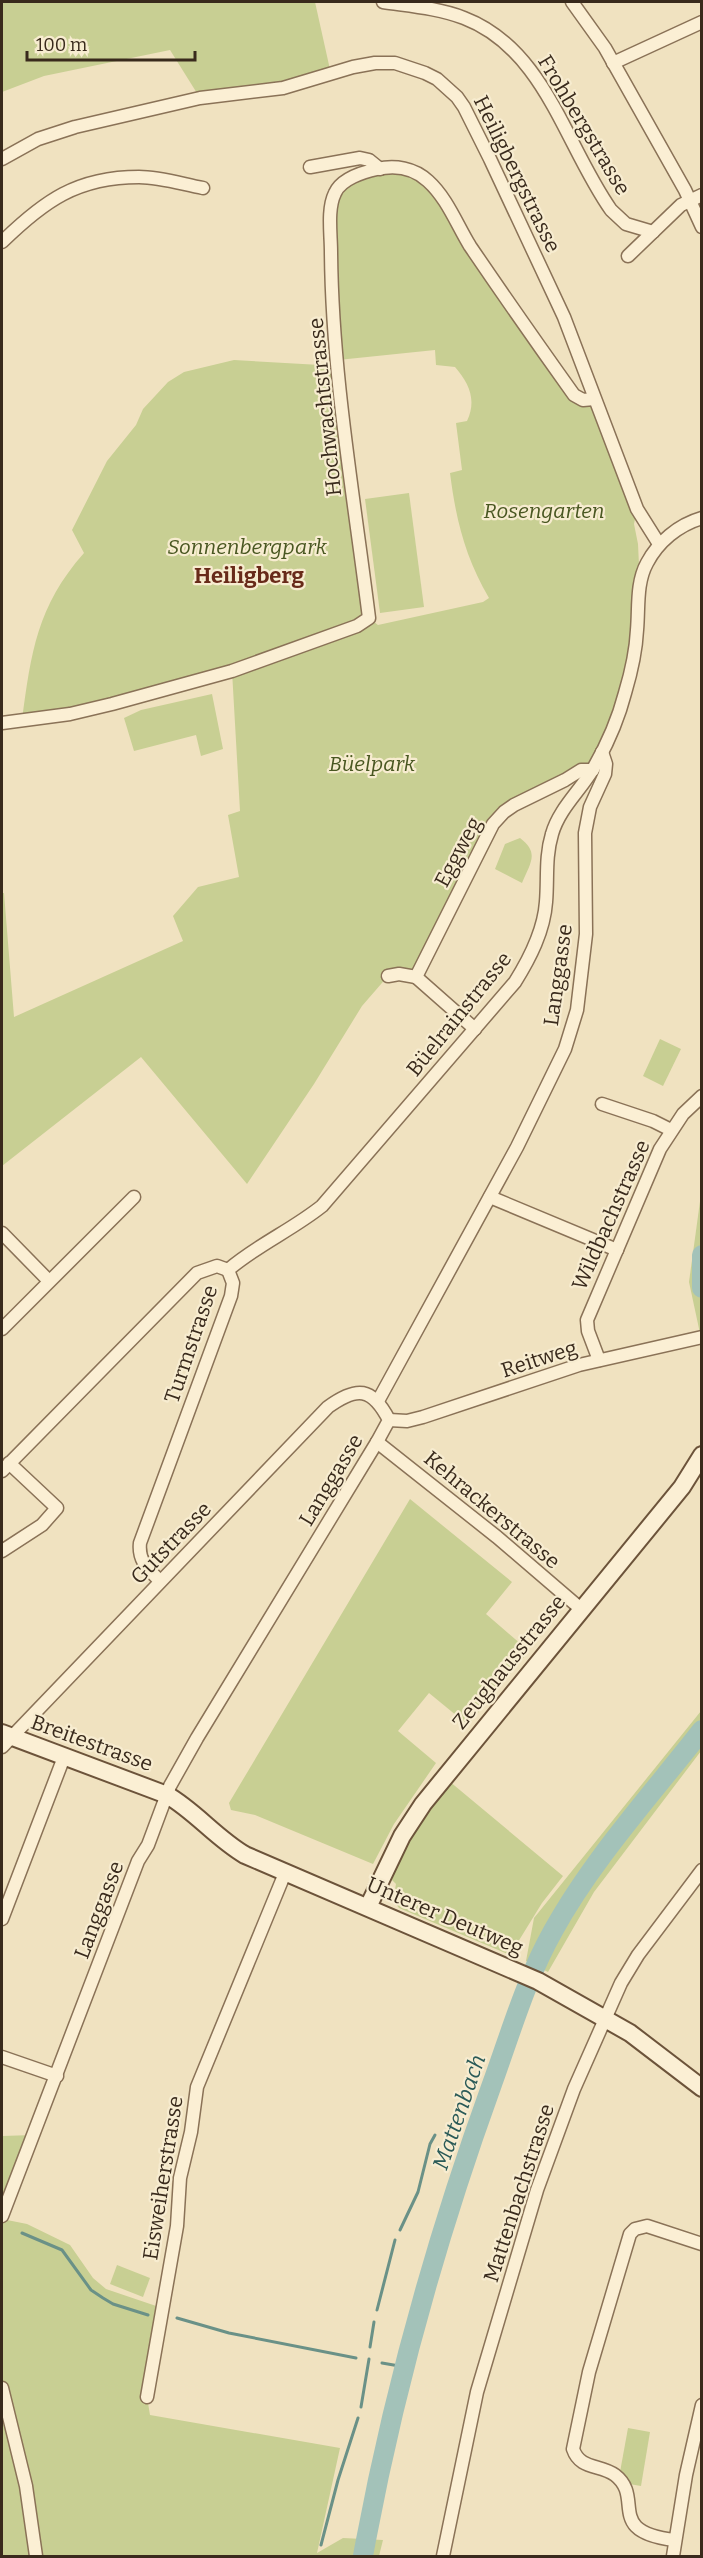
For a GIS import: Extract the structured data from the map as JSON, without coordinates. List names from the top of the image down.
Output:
{
  "streets": {
    "main road": ["Zeughausstrasse", "Breitestrasse", "Unterer Deutweg"],
    "street": [
      "Frohbergstrasse",
      "Heiligbergstrasse",
      "Hochwachtstrasse",
      "Eggweg",
      "Langgasse",
      "Büelrainstrasse",
      "Wildbachstrasse",
      "Turmstrasse",
      "Reitweg",
      "Kehrackerstrasse",
      "Gutstrasse",
      "Eisweiherstrasse",
      "Mattenbachstrasse"
    ]
  },
  "crossings": [
    ["Heiligbergstrasse", "Hochwachtstrasse"],
    ["Heiligbergstrasse", "Büelrainstrasse"],
    ["Eggweg", "Büelrainstrasse"],
    ["Langgasse", "Büelrainstrasse"],
    ["Langgasse", "Reitweg"],
    ["Langgasse", "Kehrackerstrasse"],
    ["Langgasse", "Gutstrasse"],
    ["Langgasse", "Breitestrasse"],
    ["Langgasse", "Unterer Deutweg"],
    ["Büelrainstrasse", "Turmstrasse"],
    ["Wildbachstrasse", "Reitweg"],
    ["Turmstrasse", "Gutstrasse"],
    ["Kehrackerstrasse", "Zeughausstrasse"],
    ["Gutstrasse", "Breitestrasse"],
    ["Zeughausstrasse", "Unterer Deutweg"],
    ["Breitestrasse", "Unterer Deutweg"],
    ["Unterer Deutweg", "Eisweiherstrasse"],
    ["Unterer Deutweg", "Mattenbachstrasse"]
  ],
  "districts": ["Heiligberg"],
  "water": ["Mattenbach"],
  "parks": ["Rosengarten", "Sonnenbergpark", "Büelpark"],
  "scale_bar": "100 m"
}
